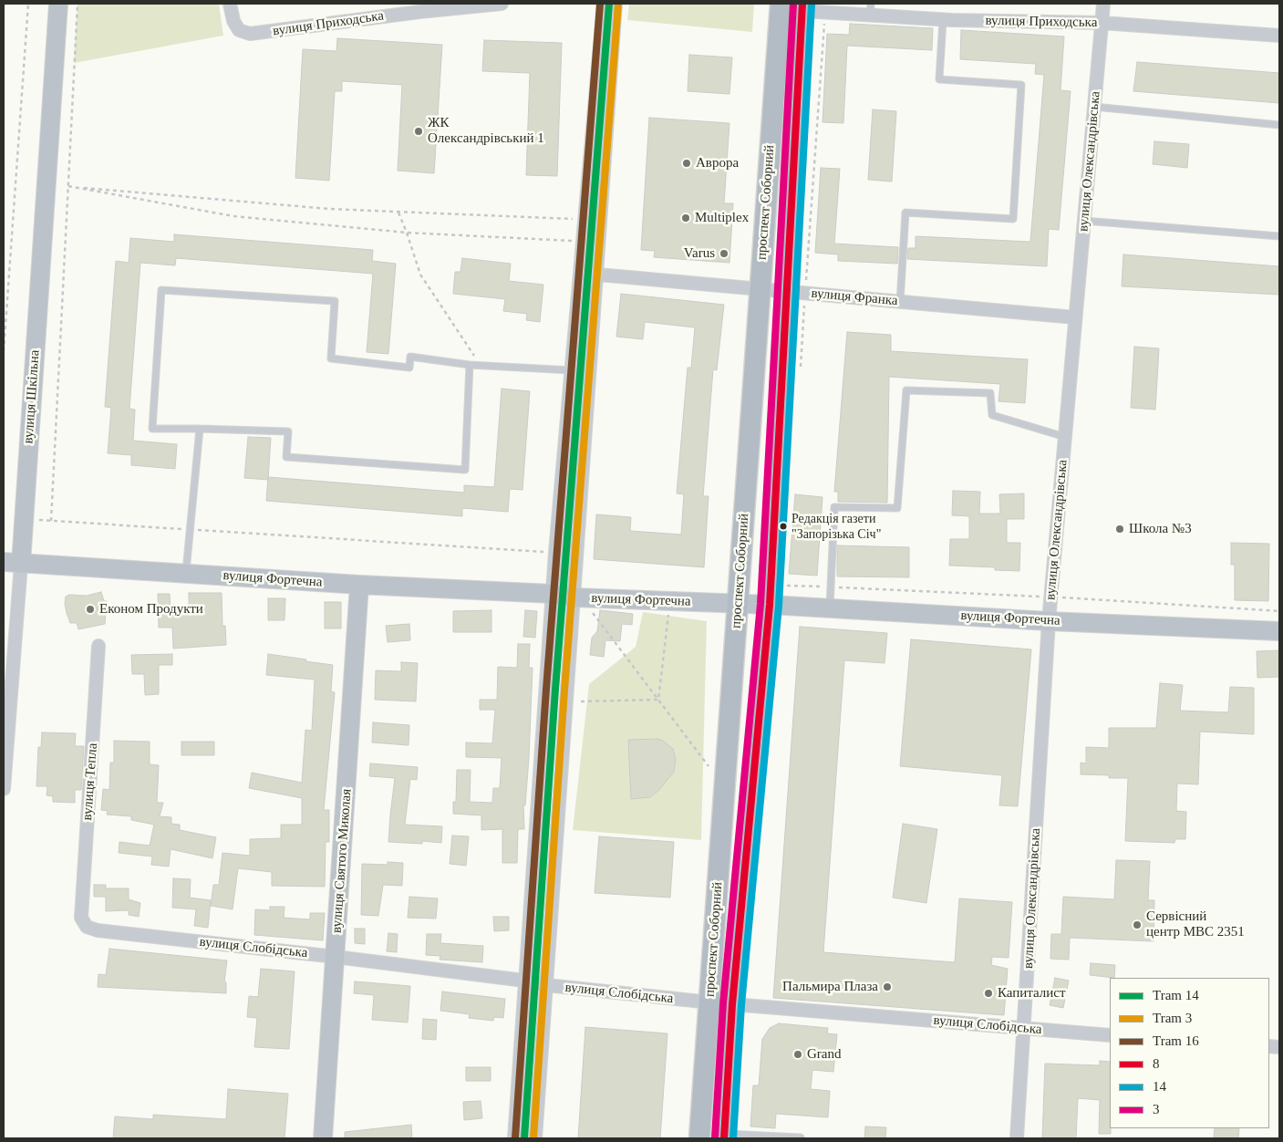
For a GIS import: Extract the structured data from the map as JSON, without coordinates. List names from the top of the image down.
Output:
{
  "streets": {
    "main road": [
      "проспект Соборний",
      "вулиця Шкільна",
      "вулиця Фортечна",
      "вулиця Святого Миколая"
    ],
    "street": [
      "вулиця Приходська",
      "вулиця Олександрівська",
      "вулиця Франка",
      "вулиця Тепла",
      "вулиця Слобідська"
    ]
  },
  "crossings": [
    ["вулиця Приходська", "вулиця Олександрівська"],
    ["вулиця Приходська", "проспект Соборний"],
    ["вулиця Олександрівська", "вулиця Франка"],
    ["вулиця Олександрівська", "вулиця Фортечна"],
    ["вулиця Олександрівська", "вулиця Слобідська"],
    ["проспект Соборний", "вулиця Франка"],
    ["проспект Соборний", "вулиця Фортечна"],
    ["проспект Соборний", "вулиця Слобідська"],
    ["вулиця Шкільна", "вулиця Фортечна"],
    ["вулиця Фортечна", "вулиця Святого Миколая"],
    ["вулиця Тепла", "вулиця Слобідська"],
    ["вулиця Святого Миколая", "вулиця Слобідська"]
  ],
  "places": [
    "ЖК Олександрівський 1",
    "Аврора",
    "Multiplex",
    "Varus",
    "Редакція газети \"Запорізька Січ\"",
    "Школа №3",
    "Економ Продукти",
    "Сервісний центр МВС 2351",
    "Пальмира Плаза",
    "Капиталист",
    "Grand"
  ],
  "lines": [
    "tram line 14",
    "tram line 16",
    "transit line 8",
    "transit line 3",
    "tram line 3",
    "transit line 14"
  ],
  "legend": [
    "Tram 14",
    "Tram 3",
    "Tram 16",
    "8",
    "14",
    "3"
  ]
}
